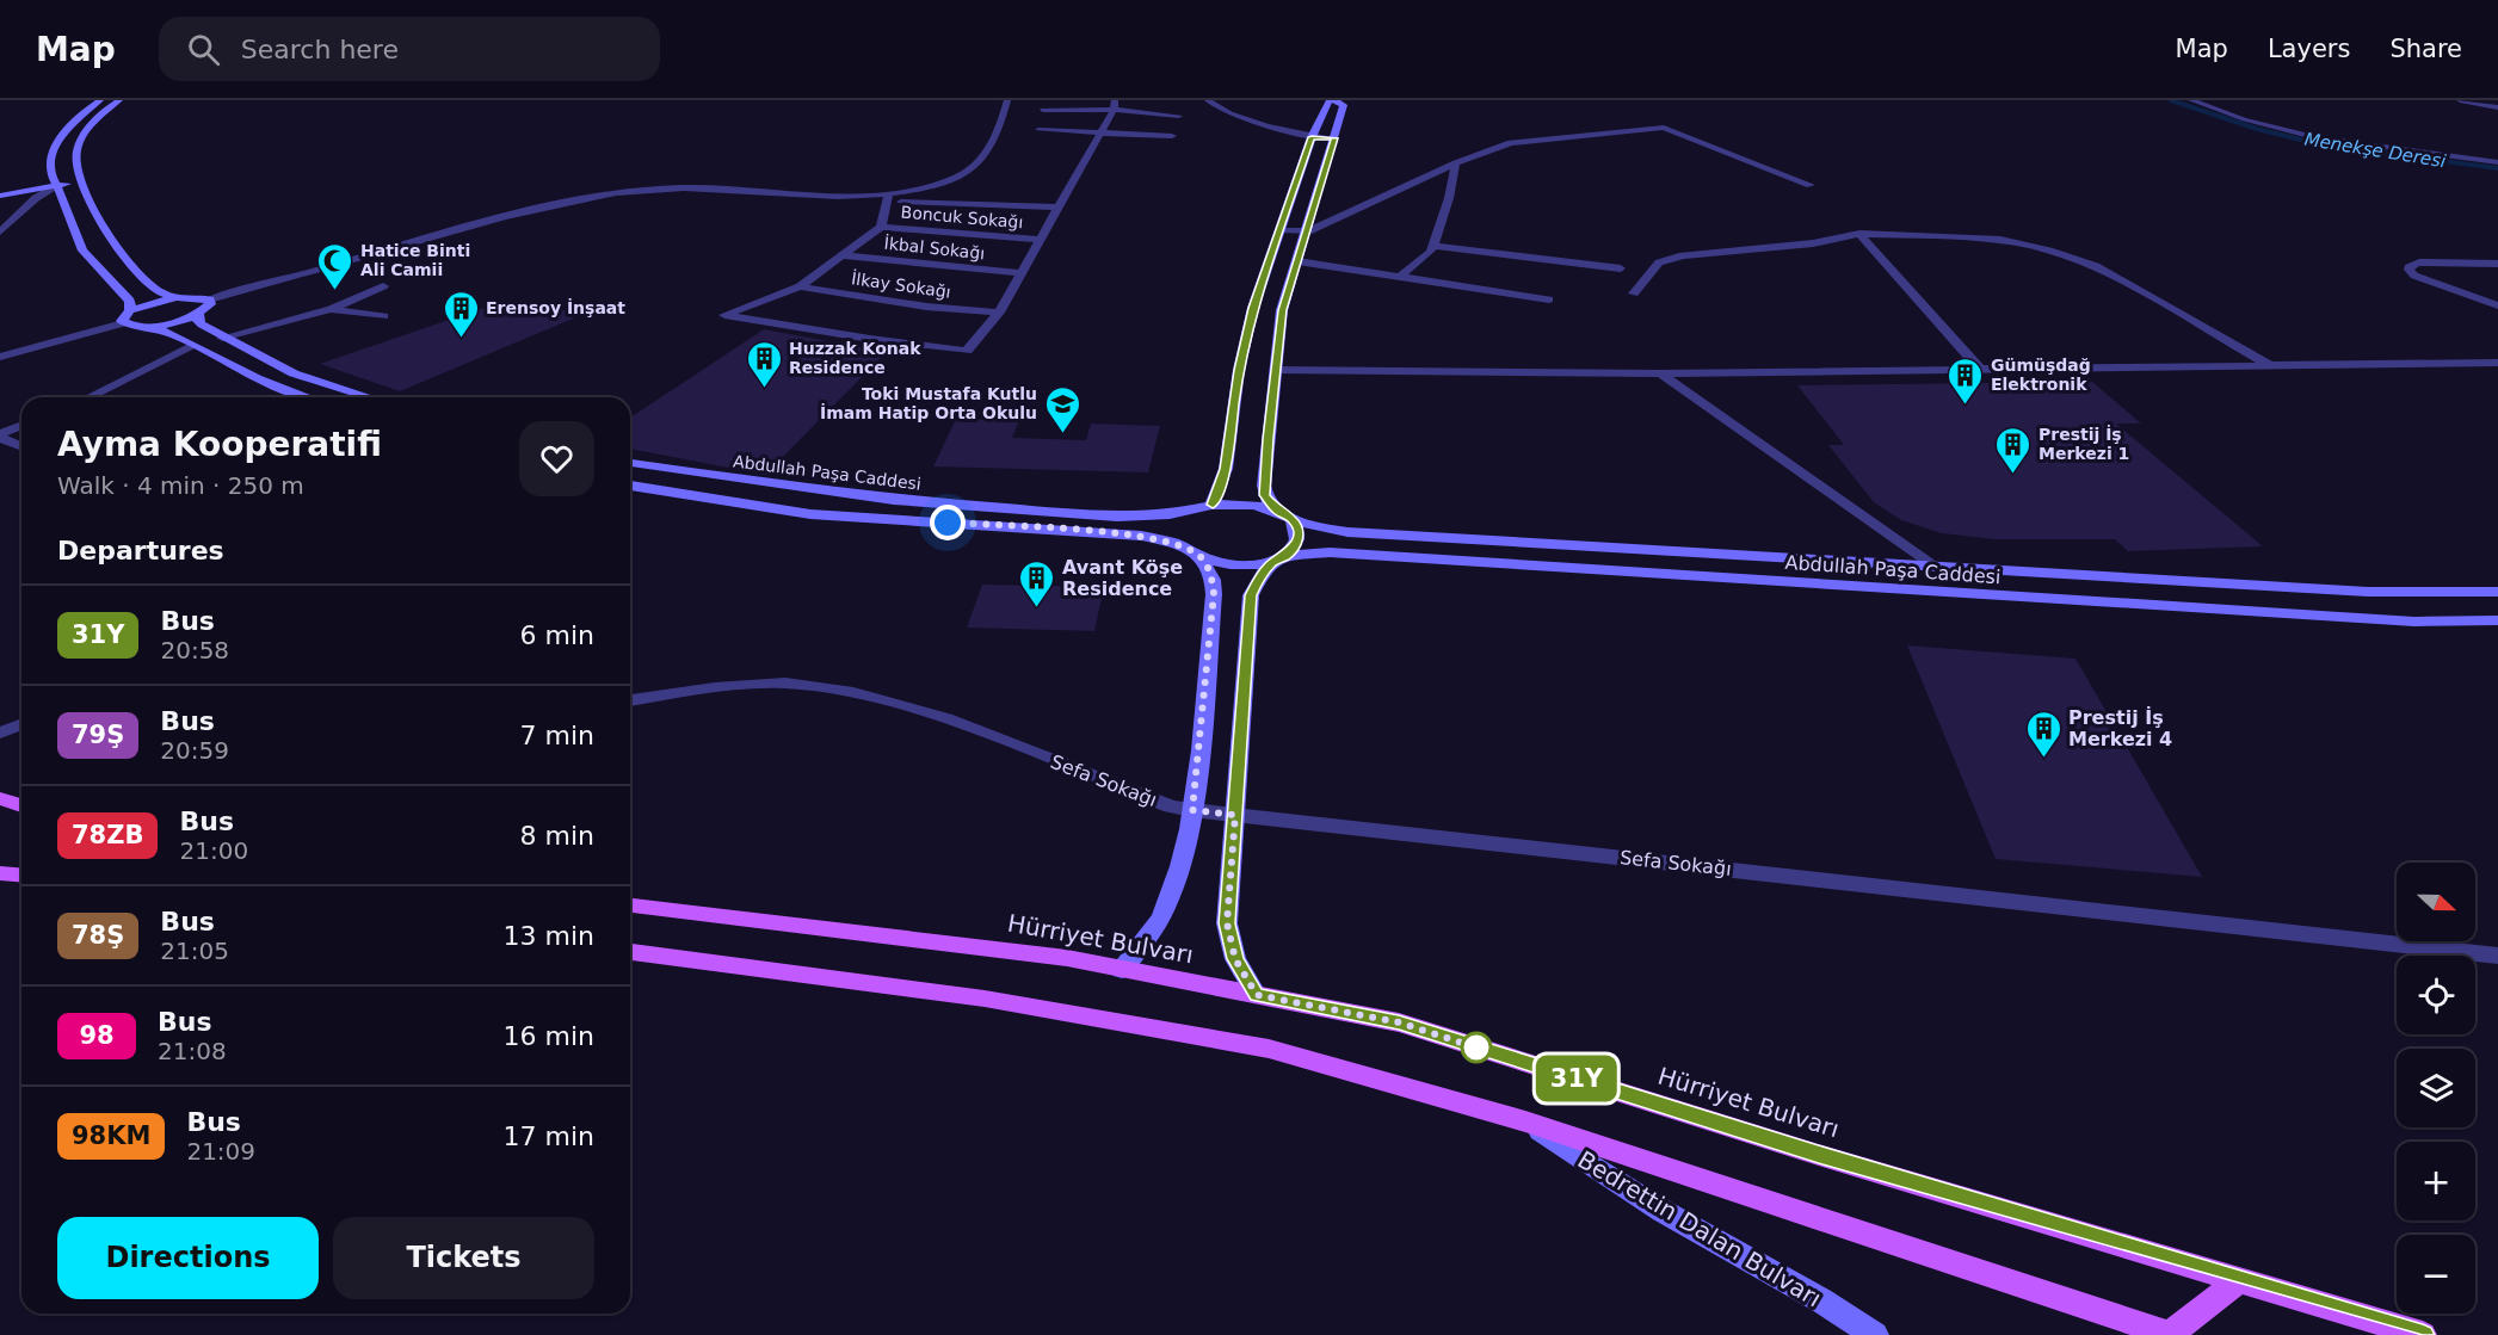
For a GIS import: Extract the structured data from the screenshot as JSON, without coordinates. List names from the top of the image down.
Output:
{
  "streets": {
    "main road": ["Abdullah Paşa Caddesi", "Hürriyet Bulvarı", "Bedrettin Dalan Bulvarı"],
    "street": [
      "Boncuk Sokağı",
      "İkbal Sokağı",
      "İlkay Sokağı",
      "Sefa Sokağı"
    ]
  },
  "water": ["Menekşe Deresi"],
  "places": {
    "mosque": ["Hatice Binti Ali Camii"],
    "building": [
      "Erensoy İnşaat",
      "Huzzak Konak Residence",
      "Gümüşdağ Elektronik",
      "Prestij İş Merkezi 1",
      "Avant Köşe Residence",
      "Prestij İş Merkezi 4"
    ],
    "school or university": ["Toki Mustafa Kutlu İmam Hatip Orta Okulu"]
  },
  "lines": ["bus line 31Y"],
  "north": "right",
  "page": {
    "header": "Map",
    "search": "Search here",
    "nav": ["Map", "Layers", "Share"],
    "on_map": "31Y",
    "heading": [
      ["Ayma Kooperatifi", "Walk · 4 min · 250 m"],
      "Departures"
    ],
    "list": [
      {
        "mark": "31Y",
        "name": "Bus",
        "note": "20:58",
        "value": "6 min"
      },
      {
        "mark": "79Ş",
        "name": "Bus",
        "note": "20:59",
        "value": "7 min"
      },
      {
        "mark": "78ZB",
        "name": "Bus",
        "note": "21:00",
        "value": "8 min"
      },
      {
        "mark": "78Ş",
        "name": "Bus",
        "note": "21:05",
        "value": "13 min"
      },
      {
        "mark": "98",
        "name": "Bus",
        "note": "21:08",
        "value": "16 min"
      },
      {
        "mark": "98KM",
        "name": "Bus",
        "note": "21:09",
        "value": "17 min"
      }
    ],
    "map_buttons": ["+", "−"],
    "buttons": ["Directions", "Tickets"]
  }
}
